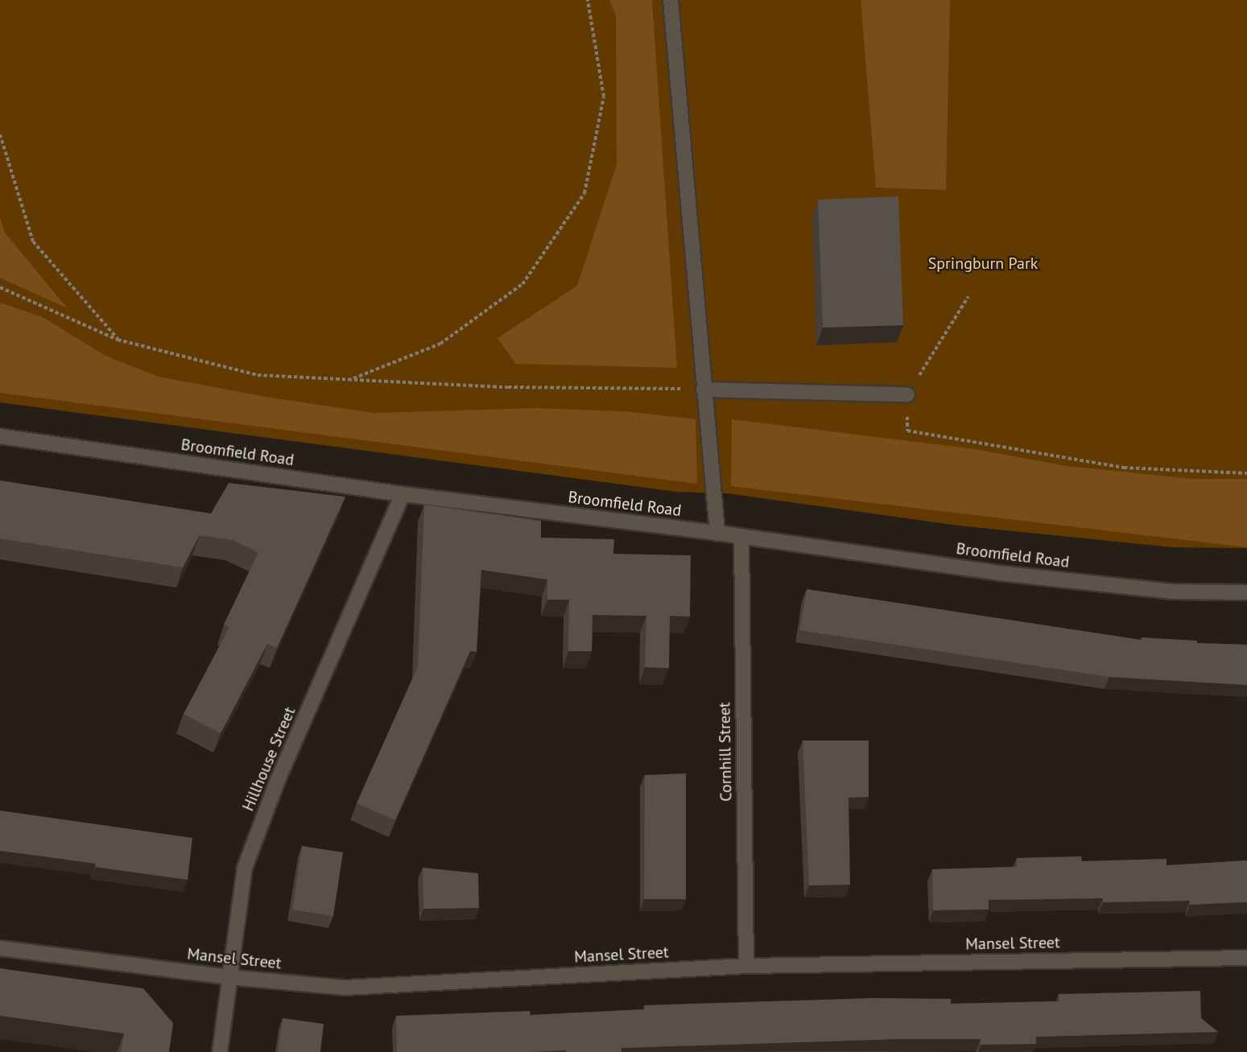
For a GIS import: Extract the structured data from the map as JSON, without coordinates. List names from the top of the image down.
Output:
{
  "streets": {
    "street": [
      "Broomfield Road",
      "Cornhill Street",
      "Hillhouse Street",
      "Mansel Street"
    ]
  },
  "crossings": [
    ["Broomfield Road", "Cornhill Street"],
    ["Broomfield Road", "Hillhouse Street"],
    ["Cornhill Street", "Mansel Street"],
    ["Hillhouse Street", "Mansel Street"]
  ],
  "parks": ["Springburn Park"]
}
